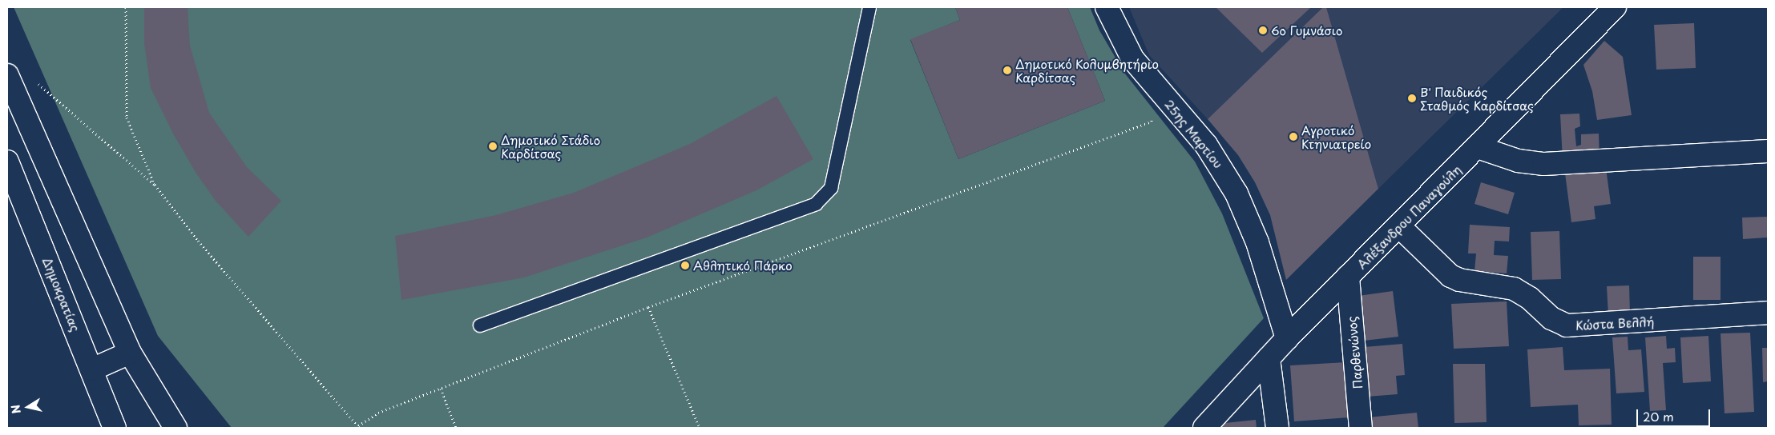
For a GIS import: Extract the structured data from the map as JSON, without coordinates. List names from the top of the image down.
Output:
{
  "streets": {
    "street": [
      "25ης Μαρτίου",
      "Αλέξανδρου Παναγούλη",
      "Δημοκρατίας",
      "Κώστα Βελλή",
      "Παρθενώνος"
    ]
  },
  "crossings": [
    ["25ης Μαρτίου", "Αλέξανδρου Παναγούλη"],
    ["Αλέξανδρου Παναγούλη", "Κώστα Βελλή"],
    ["Αλέξανδρου Παναγούλη", "Παρθενώνος"]
  ],
  "places": [
    "6ο Γυμνάσιο",
    "Δημοτικό Κολυμβητήριο Καρδίτσας",
    "Β' Παιδικός Σταθμός Καρδίτσας",
    "Αγροτικό Κτηνιατρείο",
    "Δημοτικό Στάδιο Καρδίτσας",
    "Αθλητικό Πάρκο"
  ],
  "scale_bar": "20 m",
  "north": "left"
}
